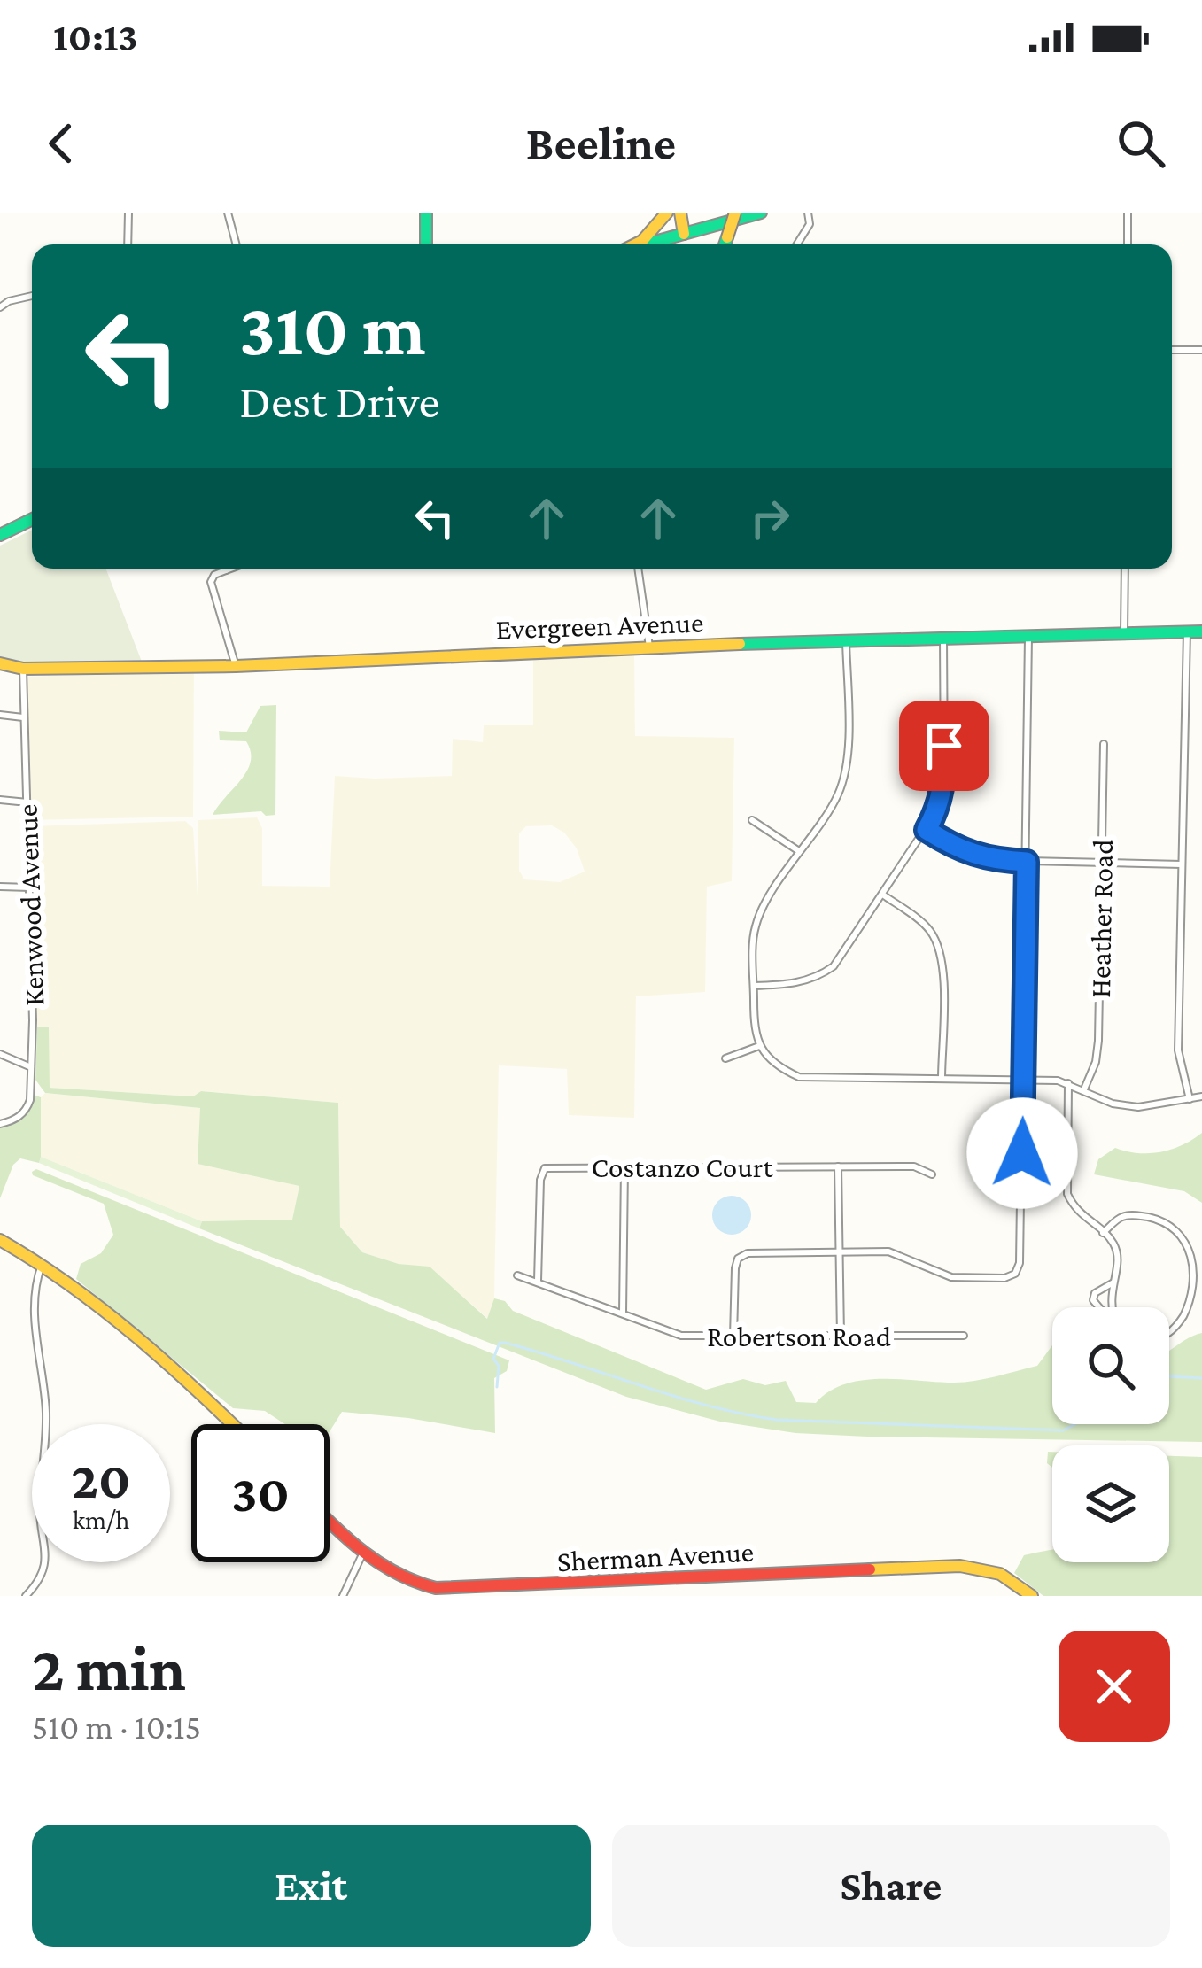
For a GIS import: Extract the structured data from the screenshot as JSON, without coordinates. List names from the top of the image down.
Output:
{
  "streets": {
    "main road": ["Evergreen Avenue", "Sherman Avenue"],
    "street": [
      "Kenwood Avenue",
      "Heather Road",
      "Costanzo Court",
      "Robertson Road"
    ]
  },
  "crossings": [
    ["Evergreen Avenue", "Kenwood Avenue"],
    ["Costanzo Court", "Robertson Road"]
  ],
  "page": {
    "status": "10:13",
    "header": "Beeline",
    "turn": ["310 m", "Dest Drive"],
    "speed": "20 km/h",
    "limit": "30",
    "heading": ["2 min", "510 m · 10:15"],
    "buttons": ["Exit", "Share"]
  }
}
